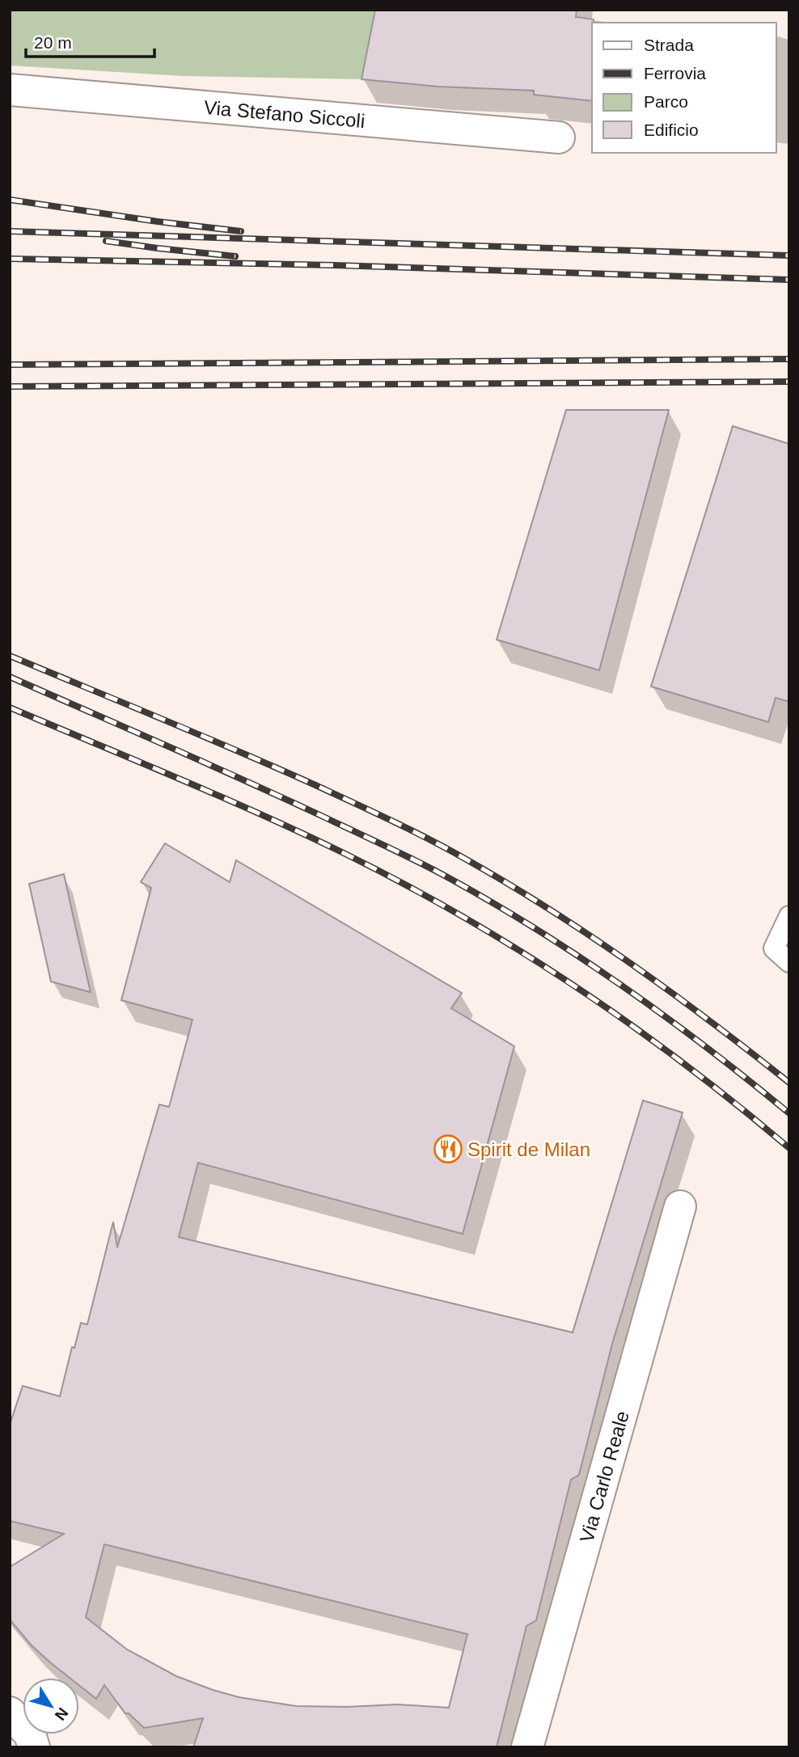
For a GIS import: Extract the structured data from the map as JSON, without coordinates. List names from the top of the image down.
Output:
{
  "streets": {
    "street": ["Via Stefano Siccoli", "Via Carlo Reale"]
  },
  "places": {
    "restaurant": ["Spirit de Milan"]
  },
  "legend": [
    "Strada",
    "Ferrovia",
    "Parco",
    "Edificio"
  ],
  "scale_bar": "20 m",
  "north": "bottom right"
}
